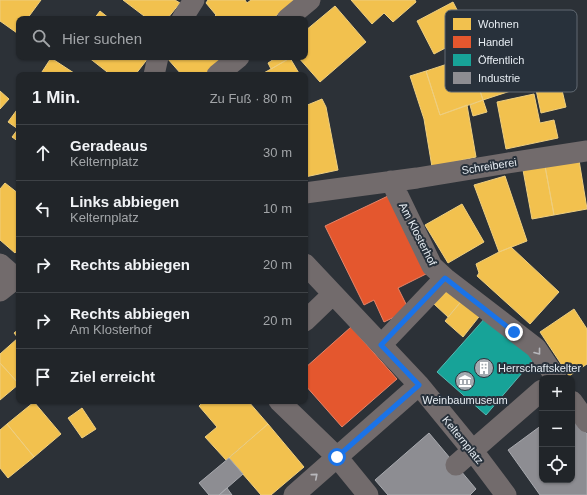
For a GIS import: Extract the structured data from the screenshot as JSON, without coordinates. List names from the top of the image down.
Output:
{
  "streets": {
    "street": ["Schreiberei", "Am Klosterhof", "Kelternplatz"]
  },
  "crossings": [
    ["Schreiberei", "Am Klosterhof"]
  ],
  "one_way": ["Am Klosterhof"],
  "places": {
    "building": ["Herrschaftskelter"],
    "museum": ["Weinbaumuseum"]
  },
  "legend": [
    "Wohnen",
    "Handel",
    "Öffentlich",
    "Industrie"
  ],
  "page": {
    "search": "Hier suchen",
    "heading": ["1 Min.", "Zu Fuß · 80 m"],
    "list": [
      ["Geradeaus", "Kelternplatz", "30 m"],
      ["Links abbiegen", "Kelternplatz", "10 m"],
      ["Rechts abbiegen", "20 m"],
      ["Rechts abbiegen", "Am Klosterhof", "20 m"],
      "Ziel erreicht"
    ],
    "map_buttons": ["+", "−"]
  }
}
